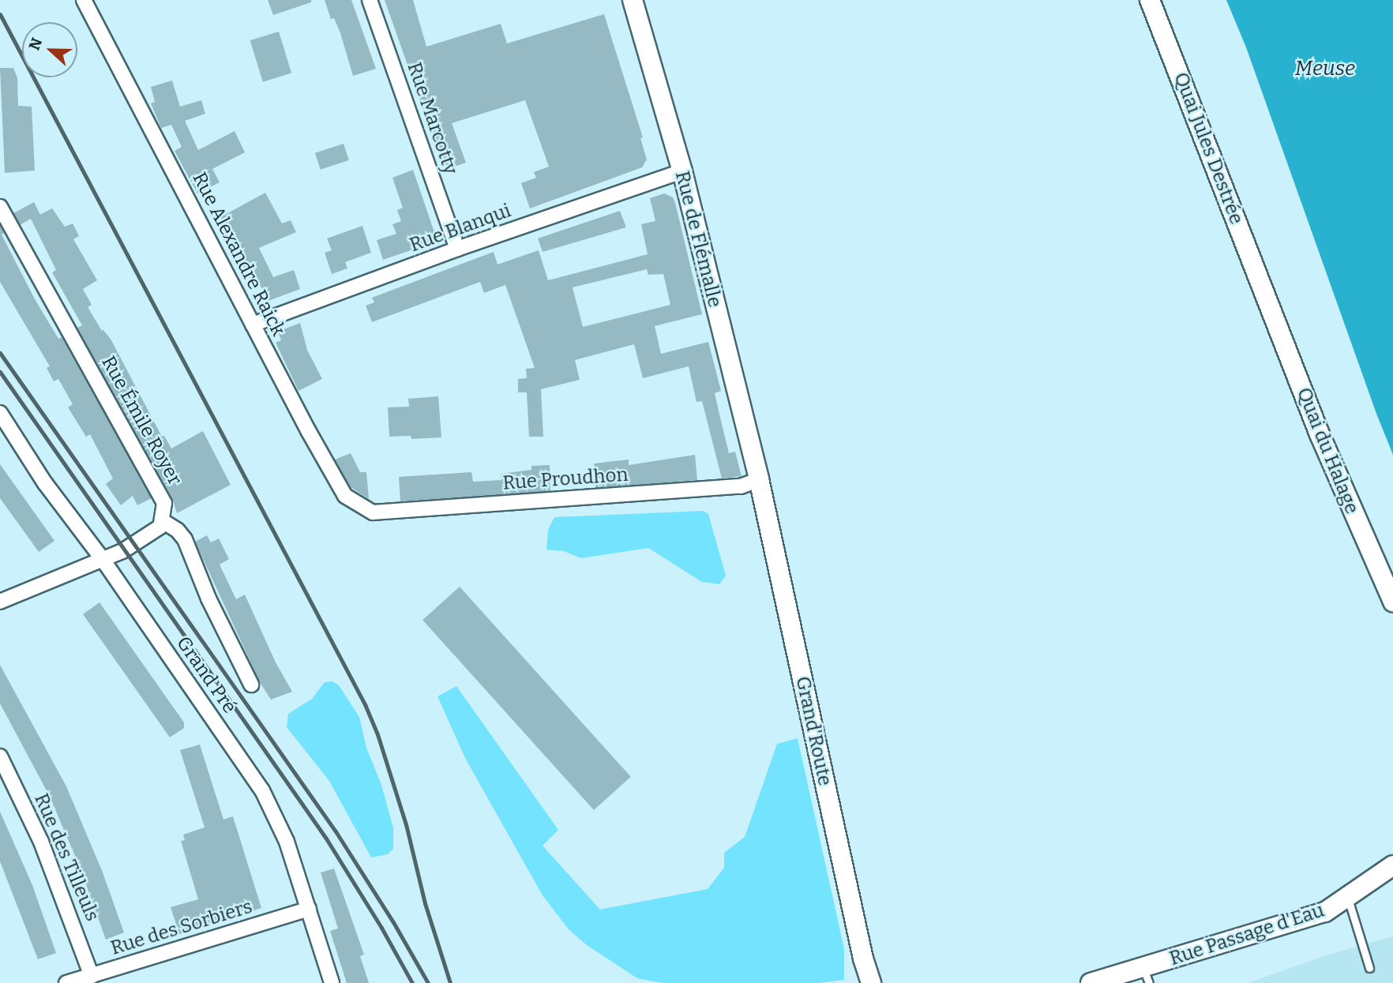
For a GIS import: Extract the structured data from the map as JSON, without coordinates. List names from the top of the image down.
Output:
{
  "streets": {
    "street": [
      "Rue Marcotty",
      "Quai Jules Destrée",
      "Rue Blanqui",
      "Rue de Flémalle",
      "Rue Alexandre Raick",
      "Rue Émile Royer",
      "Quai du Halage",
      "Rue Proudhon",
      "Grand Pré",
      "Grand'Route",
      "Rue des Tilleuls",
      "Rue des Sorbiers",
      "Rue Passage d'Eau"
    ]
  },
  "crossings": [
    ["Rue Marcotty", "Rue Blanqui"],
    ["Quai Jules Destrée", "Quai du Halage"],
    ["Rue Blanqui", "Rue de Flémalle"],
    ["Rue Blanqui", "Rue Alexandre Raick"],
    ["Rue de Flémalle", "Rue Proudhon"],
    ["Rue de Flémalle", "Grand'Route"],
    ["Rue Alexandre Raick", "Rue Proudhon"],
    ["Rue Proudhon", "Grand'Route"],
    ["Grand Pré", "Rue des Sorbiers"],
    ["Rue des Tilleuls", "Rue des Sorbiers"]
  ],
  "water": ["Meuse"],
  "north": "left"
}
